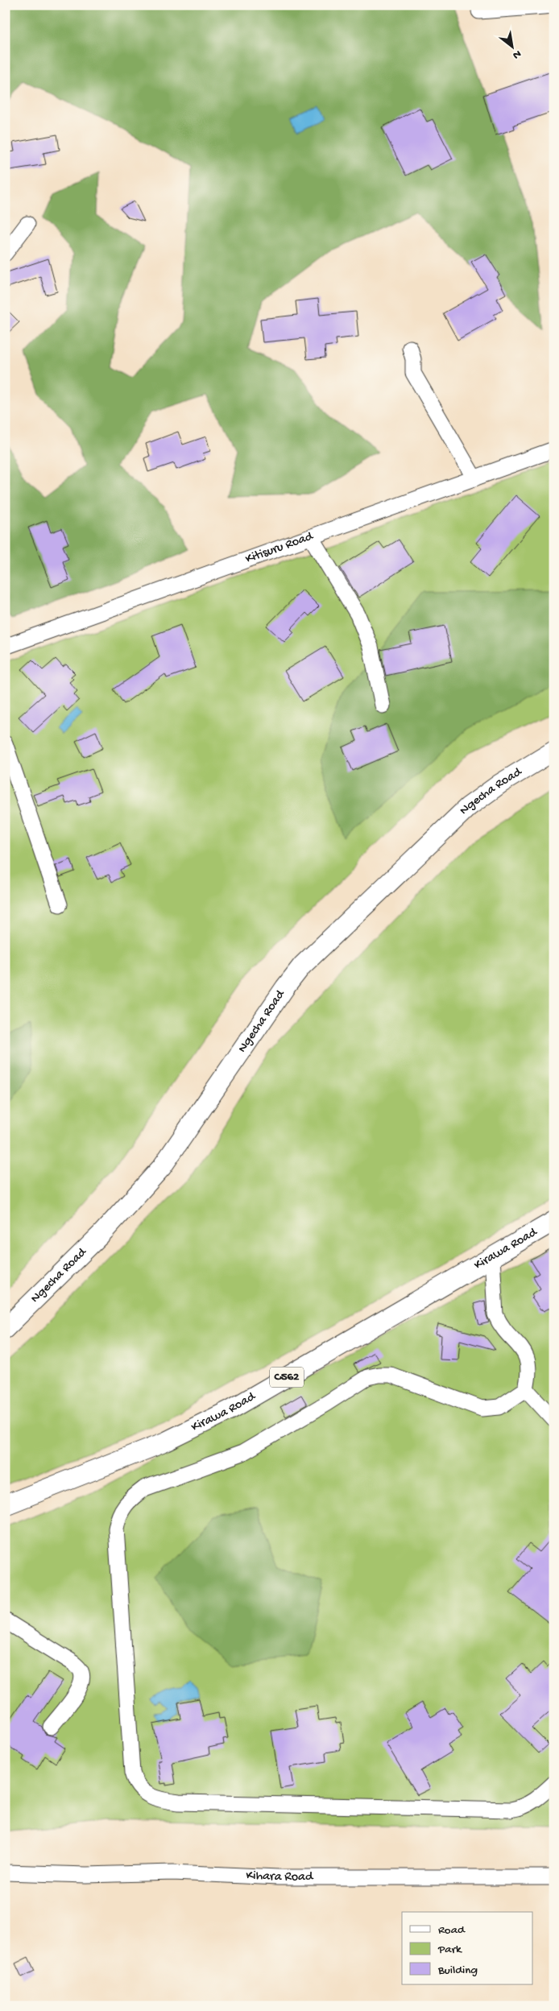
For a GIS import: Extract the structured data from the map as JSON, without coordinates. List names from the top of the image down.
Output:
{
  "streets": {
    "main road": ["Ngecha Road", "Kirawa Road", "C562"],
    "street": ["Kitisuru Road", "Kihara Road"]
  },
  "legend": ["Road", "Park", "Building"],
  "north": "bottom right"
}
